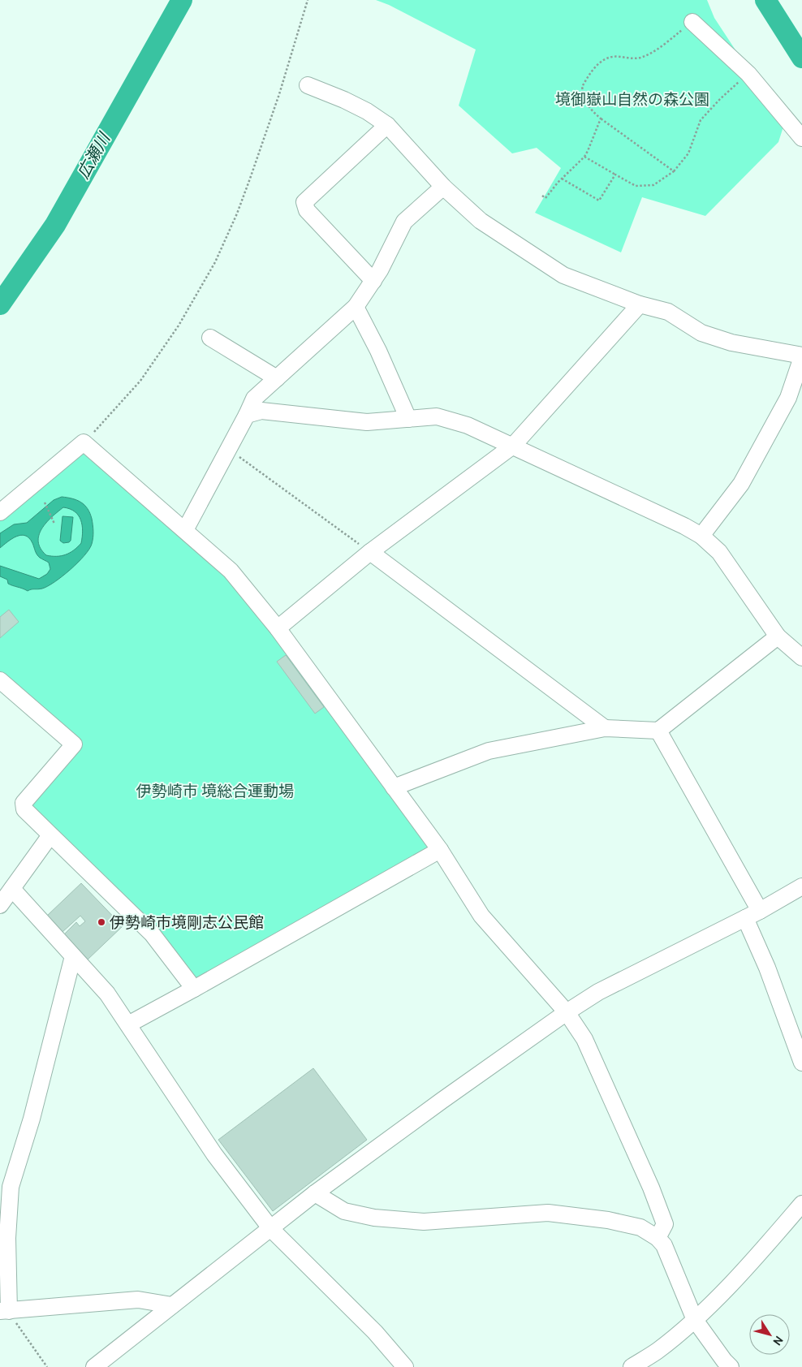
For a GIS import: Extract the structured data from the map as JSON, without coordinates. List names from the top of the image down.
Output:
{
  "water": ["広瀬川"],
  "parks": ["境御嶽山自然の森公園", "伊勢崎市 境総合運動場"],
  "places": ["伊勢崎市境剛志公民館"],
  "north": "bottom right"
}
